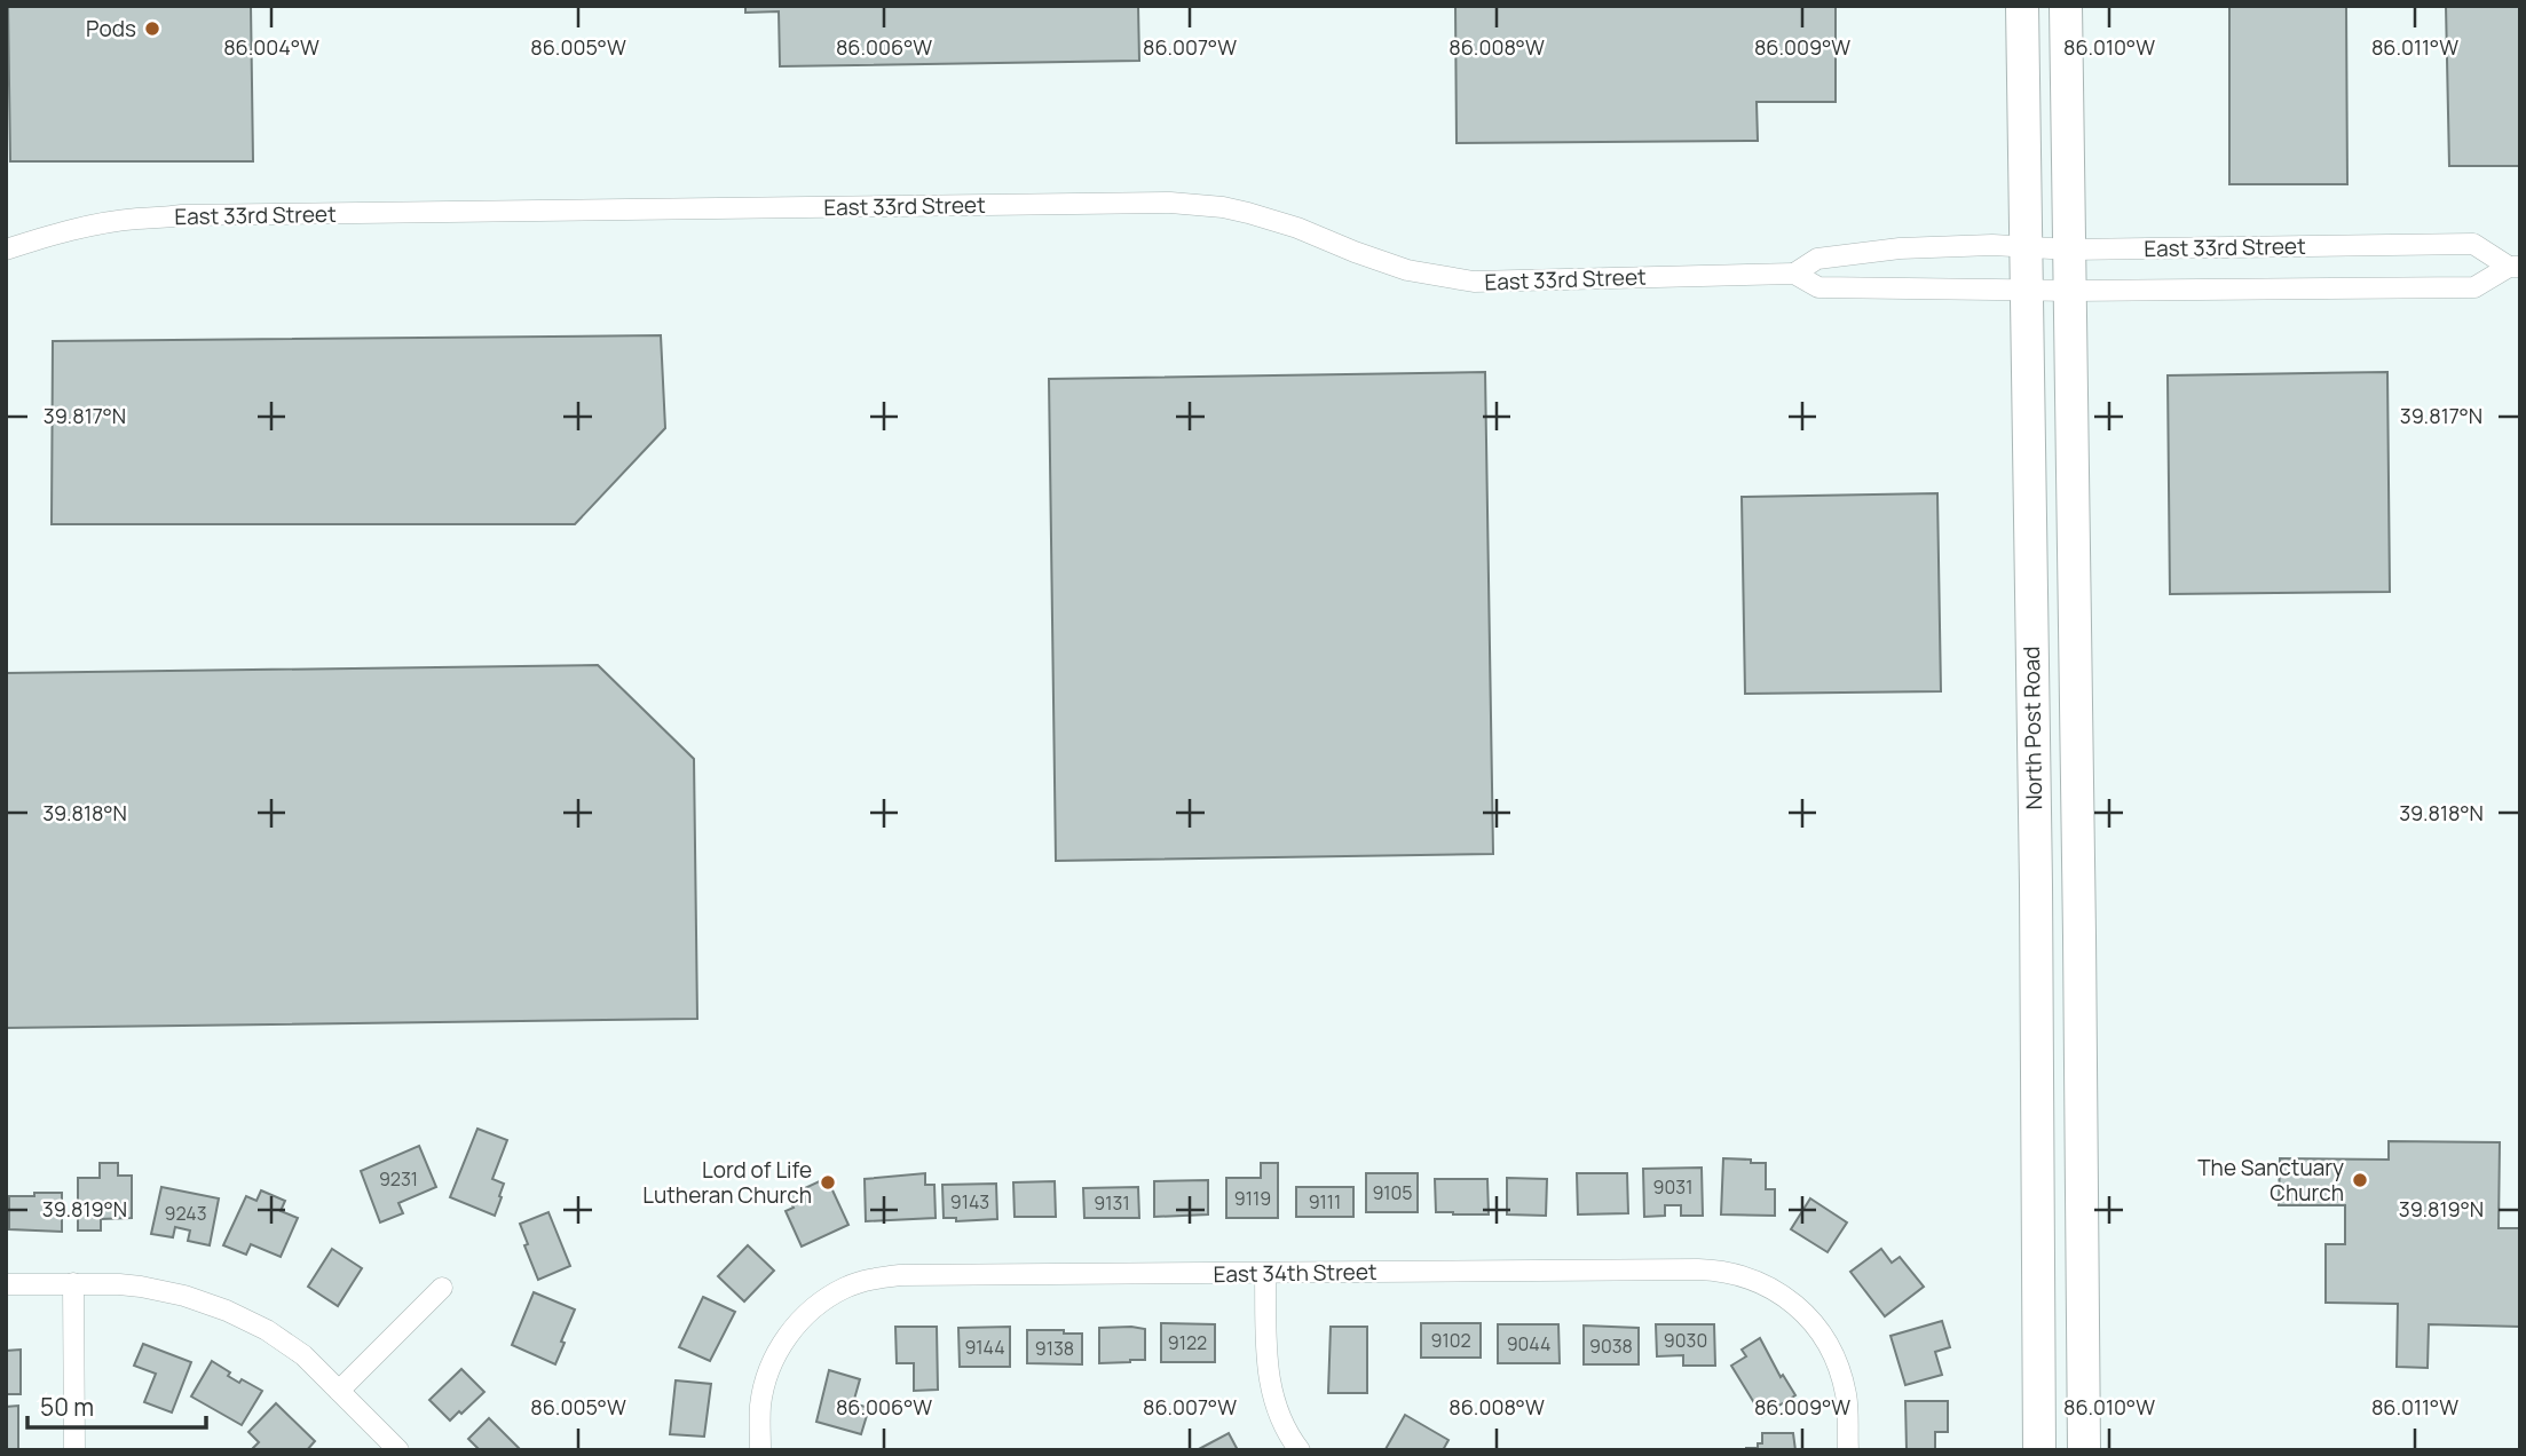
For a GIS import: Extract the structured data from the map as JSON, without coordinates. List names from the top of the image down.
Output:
{
  "streets": {
    "main road": ["North Post Road"],
    "street": ["East 33rd Street", "East 34th Street"]
  },
  "crossings": [
    ["East 33rd Street", "North Post Road"]
  ],
  "places": ["Pods", "The Sanctuary Church", "Lord of Life Lutheran Church"],
  "house_numbers": [
    "9231",
    "9031",
    "9105",
    "9119",
    "9143",
    "9111",
    "9131",
    "9243",
    "9102",
    "9030",
    "9122",
    "9044",
    "9038",
    "9144",
    "9138"
  ],
  "scale_bar": "50 m",
  "coordinates": [
    "86.004°W",
    "86.005°W",
    "86.006°W",
    "86.007°W",
    "86.008°W",
    "86.009°W",
    "86.010°W",
    "86.011°W",
    "39.817°N",
    "39.818°N",
    "39.819°N"
  ]
}
